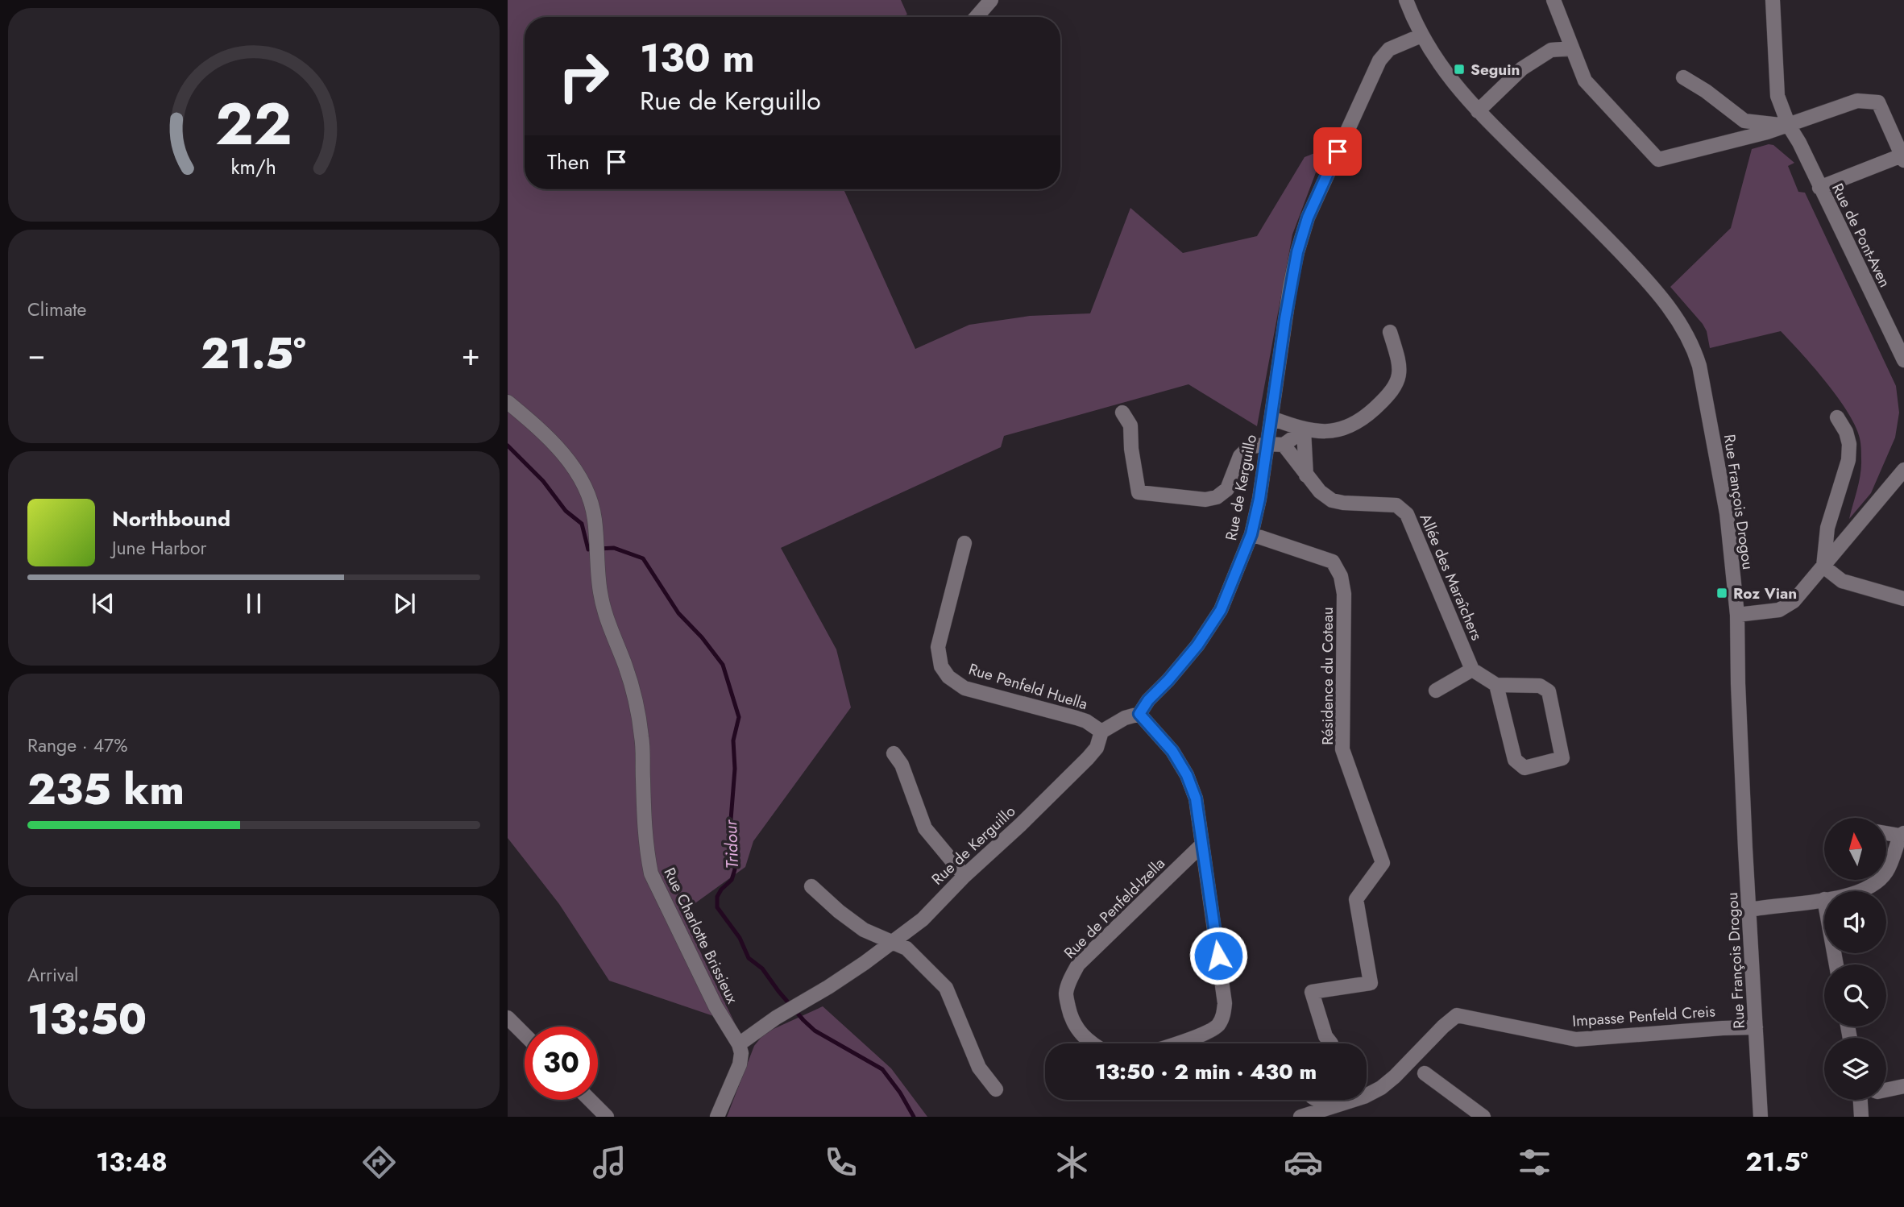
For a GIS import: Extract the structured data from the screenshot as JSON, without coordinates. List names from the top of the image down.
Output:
{
  "streets": {
    "street": [
      "Rue de Pont-Aven",
      "Rue de Kerguillo",
      "Rue François Drogou",
      "Allée des Maraîchers",
      "Résidence du Coteau",
      "Rue Penfeld Huella",
      "Rue de Penfeld-Izella",
      "Rue Charlotte Brissieux",
      "Impasse Penfeld Creis"
    ]
  },
  "crossings": [
    ["Rue de Kerguillo", "Rue François Drogou"],
    ["Rue de Kerguillo", "Résidence du Coteau"],
    ["Rue de Kerguillo", "Rue Penfeld Huella"],
    ["Rue de Kerguillo", "Rue Charlotte Brissieux"],
    ["Rue François Drogou", "Impasse Penfeld Creis"]
  ],
  "water": ["Tridour"],
  "places": {
    "transit": ["Seguin", "Roz Vian"]
  },
  "north": "top",
  "page": {
    "turn": ["130 m", "Rue de Kerguillo"],
    "then": "Then",
    "tile": [
      "Climate",
      ["Range · 47%", "235 km"],
      ["Arrival", "13:50"]
    ],
    "heat": ["−", "21.5°", "+"],
    "song": ["Northbound", "June Harbor"],
    "limit": "30",
    "trip": "13:50 · 2 min · 430 m",
    "tabs": ["13:48", "21.5°"],
    "gauge": ["22", "km/h"]
  }
}
